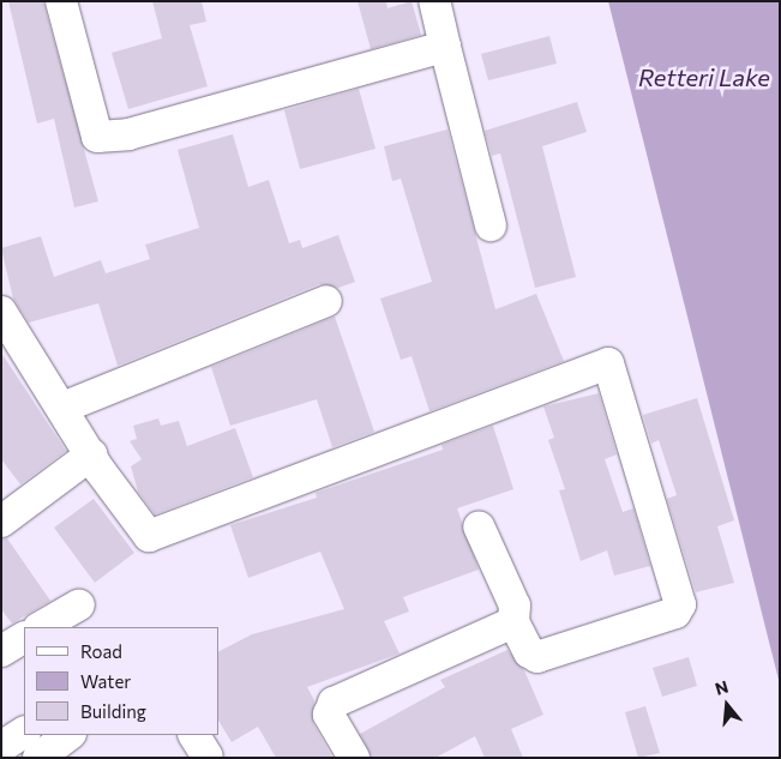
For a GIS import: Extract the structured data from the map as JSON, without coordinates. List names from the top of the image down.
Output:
{
  "water": ["Retteri Lake"],
  "legend": ["Road", "Water", "Building"],
  "north": "top"
}
